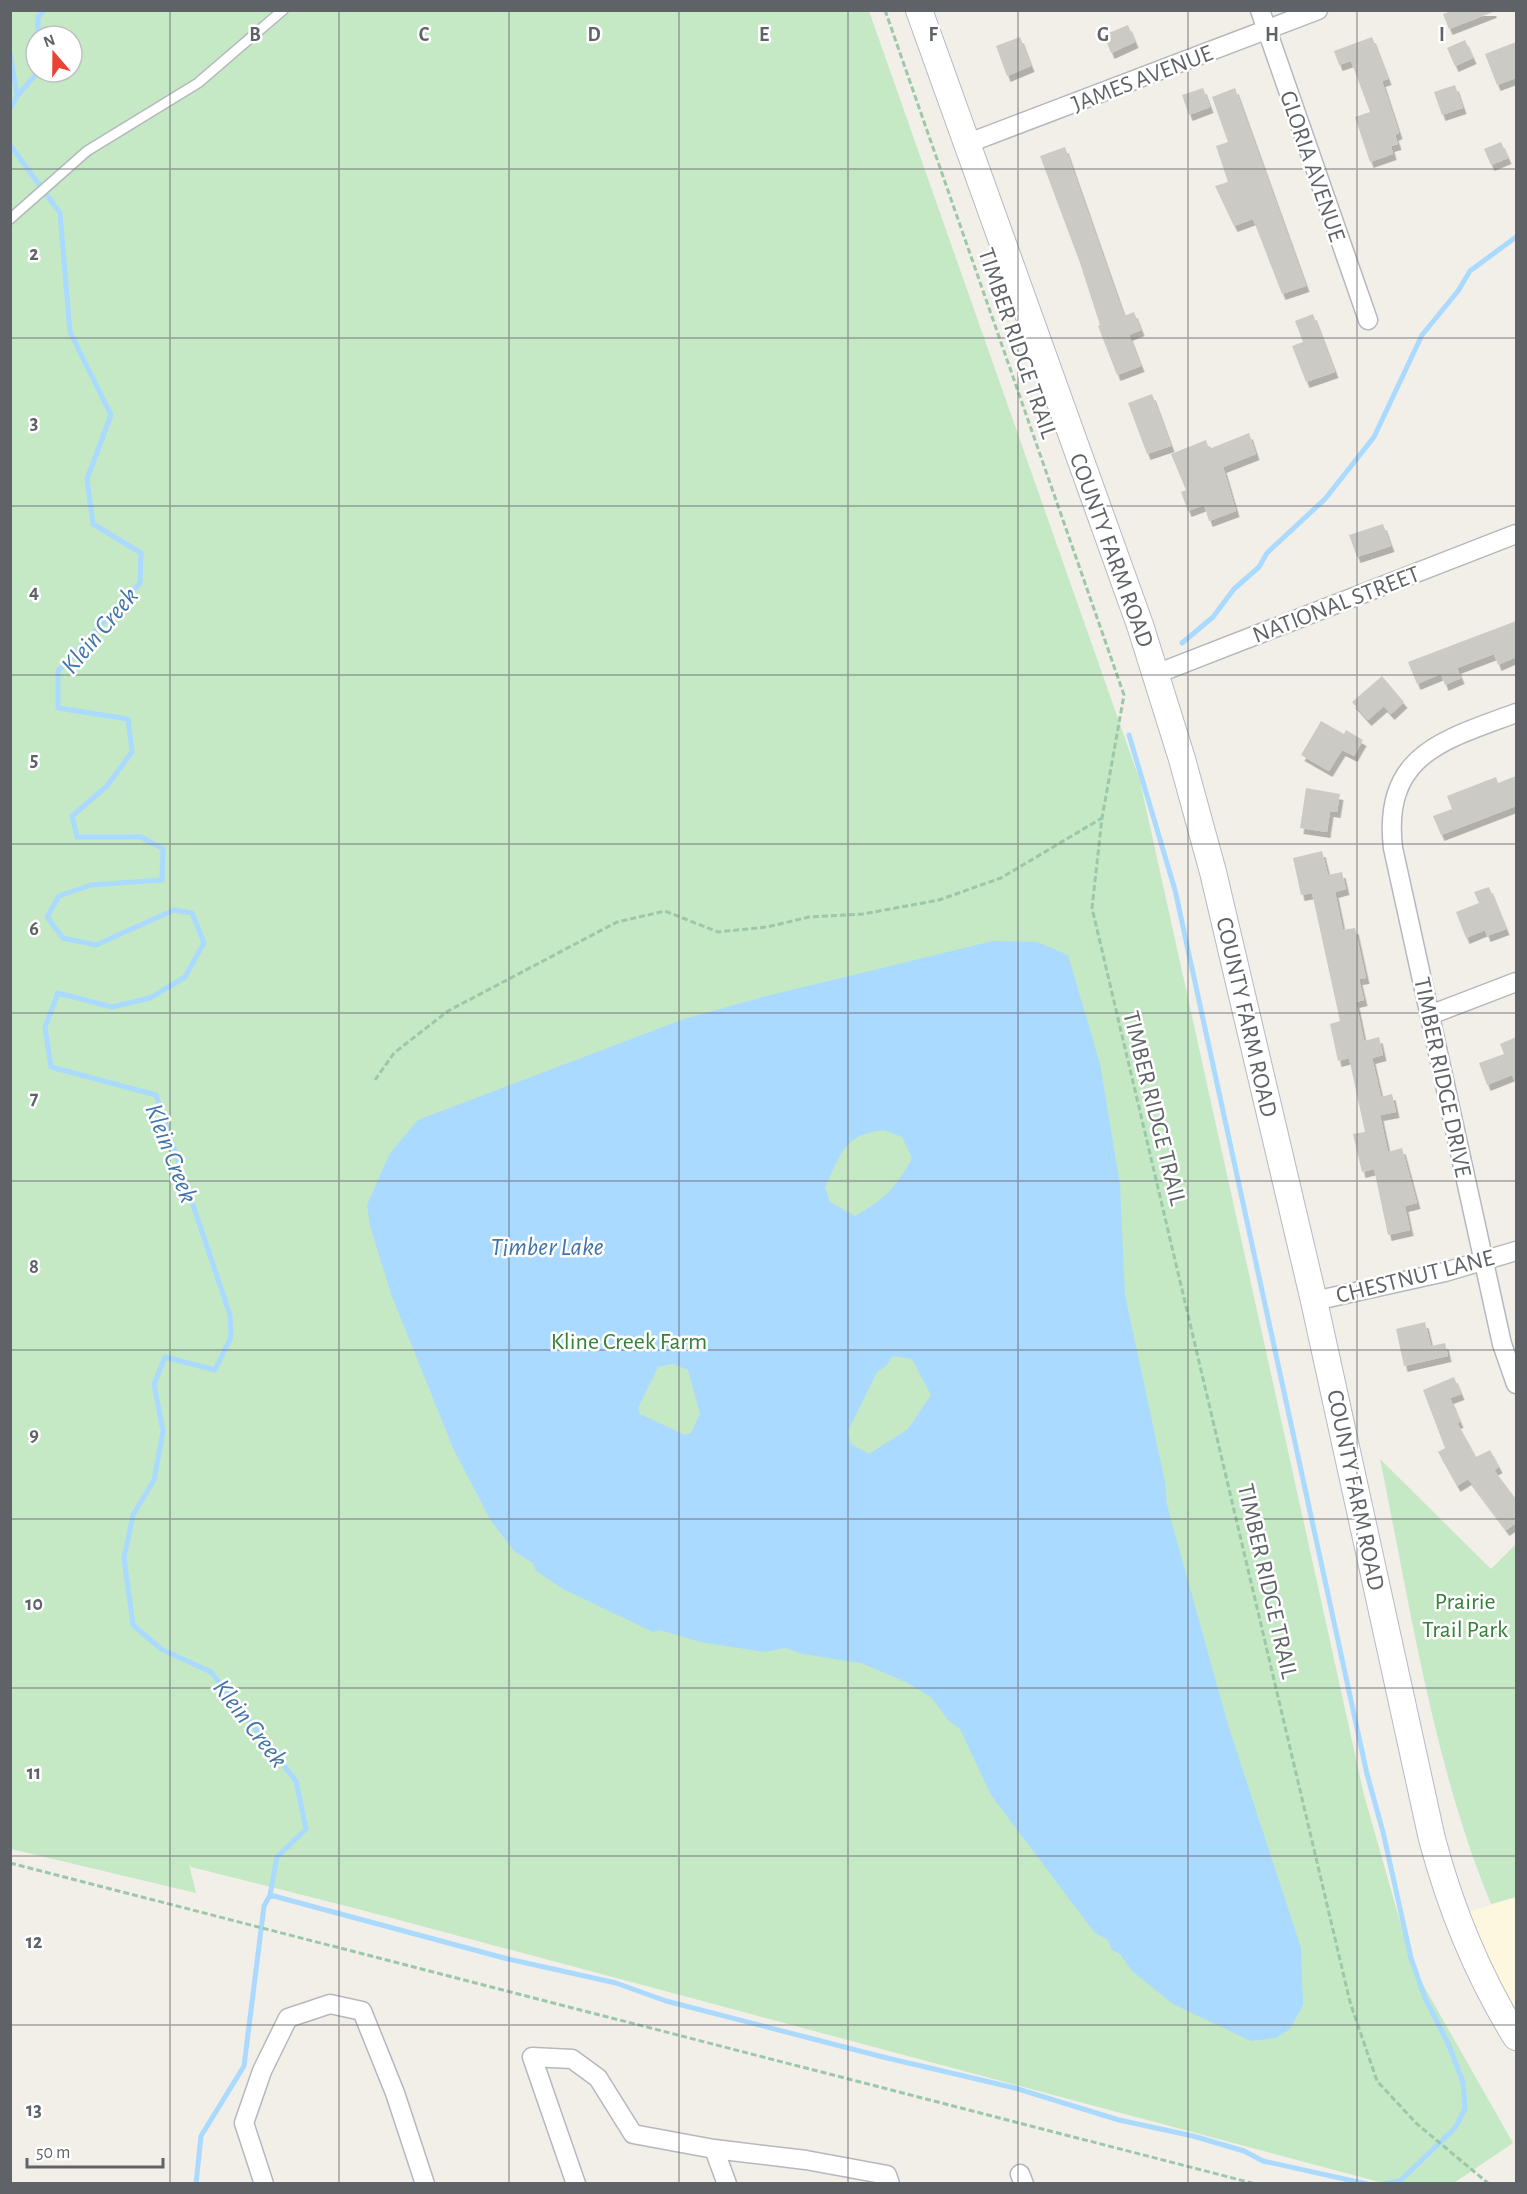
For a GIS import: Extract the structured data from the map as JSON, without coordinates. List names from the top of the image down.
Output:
{
  "streets": {
    "main road": ["COUNTY FARM ROAD"],
    "street": [
      "JAMES AVENUE",
      "GLORIA AVENUE",
      "NATIONAL STREET",
      "TIMBER RIDGE DRIVE",
      "CHESTNUT LANE"
    ],
    "path": ["TIMBER RIDGE TRAIL"]
  },
  "crossings": [
    ["JAMES AVENUE", "GLORIA AVENUE"],
    ["JAMES AVENUE", "COUNTY FARM ROAD"],
    ["COUNTY FARM ROAD", "NATIONAL STREET"],
    ["COUNTY FARM ROAD", "CHESTNUT LANE"],
    ["TIMBER RIDGE DRIVE", "CHESTNUT LANE"]
  ],
  "water": ["Klein Creek", "Timber Lake"],
  "parks": ["Kline Creek Farm", "Prairie Trail Park"],
  "scale_bar": "50 m",
  "north": "top",
  "grid": {
    "columns": [
      "B",
      "C",
      "D",
      "E",
      "F",
      "G",
      "H",
      "I"
    ],
    "rows": [
      "2",
      "3",
      "4",
      "5",
      "6",
      "7",
      "8",
      "9",
      "10",
      "11",
      "12",
      "13"
    ]
  }
}
